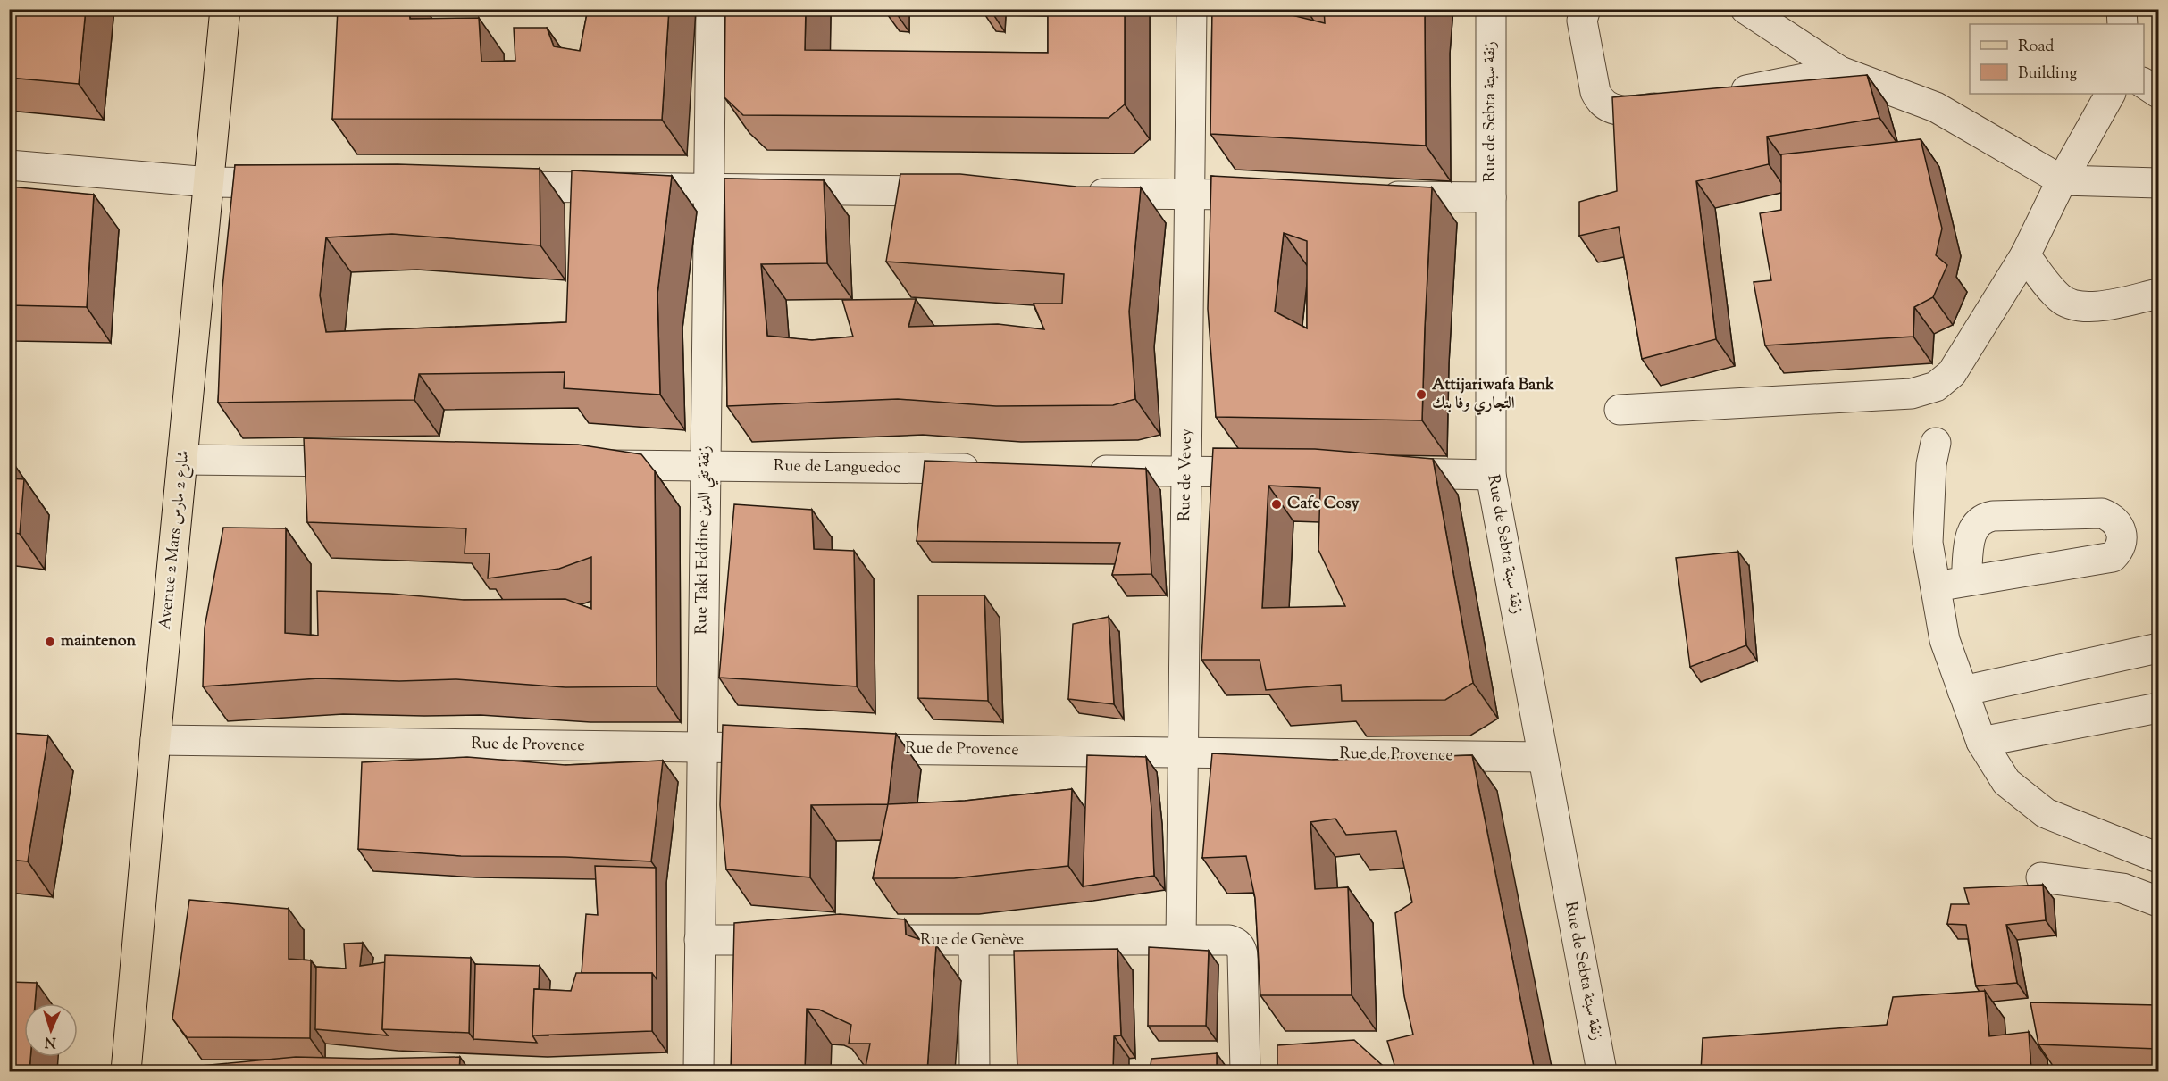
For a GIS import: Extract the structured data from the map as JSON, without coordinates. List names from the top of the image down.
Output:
{
  "streets": {
    "main road": ["Avenue 2 Mars شارع 2 مارس"],
    "street": [
      "Rue de Sebta زنقة سبتة",
      "Rue de Languedoc",
      "Rue de Vevey",
      "Rue Taki Eddine زنقة تقي الدين",
      "Rue de Provence",
      "Rue de Genève"
    ]
  },
  "crossings": [
    ["Rue de Sebta زنقة سبتة", "Rue de Provence"],
    ["Rue de Languedoc", "Rue Taki Eddine زنقة تقي الدين"],
    ["Rue de Vevey", "Rue de Provence"],
    ["Rue de Vevey", "Rue de Genève"],
    ["Avenue 2 Mars شارع 2 مارس", "Rue de Provence"],
    ["Rue Taki Eddine زنقة تقي الدين", "Rue de Provence"]
  ],
  "places": ["Attijariwafa Bank التجاري وفا بنك", "Cafe Cosy", "maintenon"],
  "legend": ["Road", "Building"],
  "north": "bottom"
}
